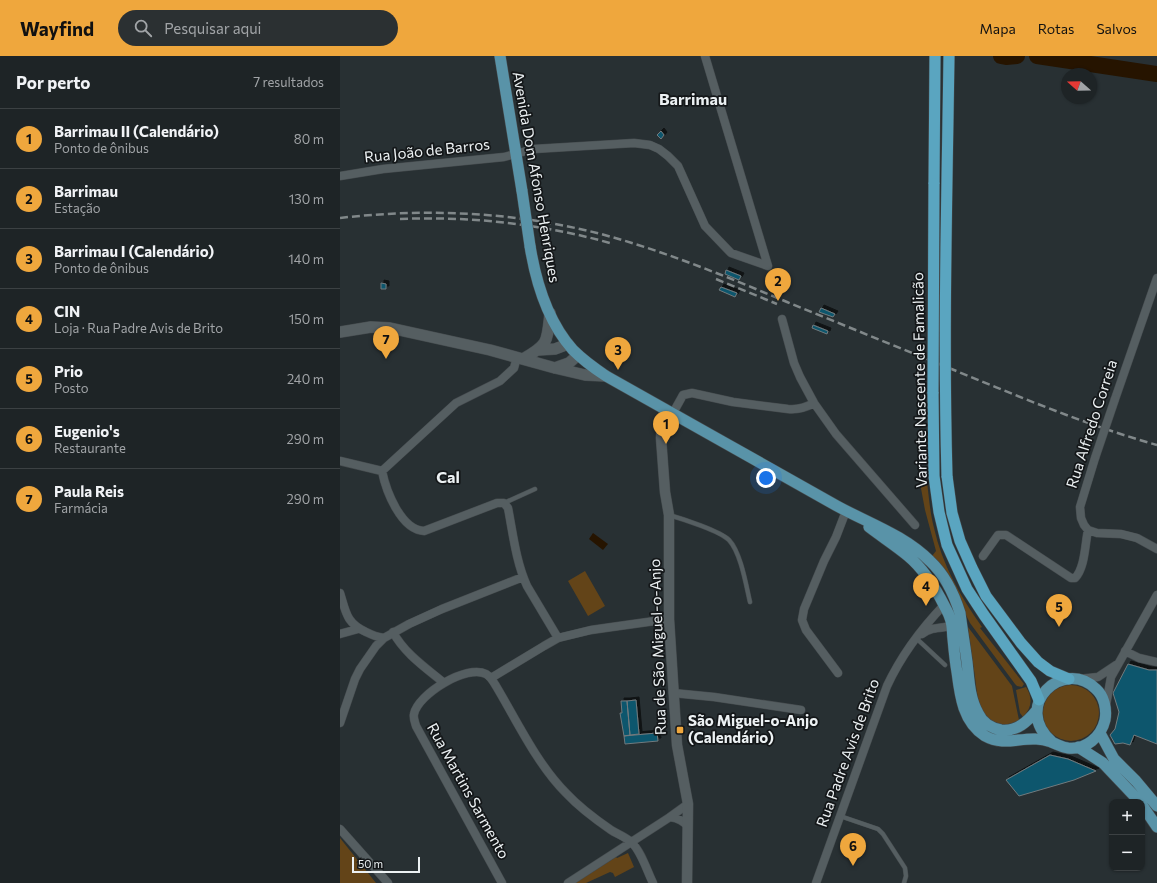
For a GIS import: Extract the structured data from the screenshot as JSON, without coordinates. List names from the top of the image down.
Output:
{
  "streets": {
    "highway": ["Variante Nascente de Famalicão"],
    "main road": ["Avenida Dom Afonso Henriques"],
    "street": [
      "Rua João de Barros",
      "Rua Alfredo Correia",
      "Rua de São Miguel-o-Anjo",
      "Rua Padre Avis de Brito",
      "Rua Martins Sarmento"
    ]
  },
  "crossings": [
    ["Rua João de Barros", "Avenida Dom Afonso Henriques"],
    ["Avenida Dom Afonso Henriques", "Variante Nascente de Famalicão"],
    ["Avenida Dom Afonso Henriques", "Rua de São Miguel-o-Anjo"],
    ["Avenida Dom Afonso Henriques", "Rua Padre Avis de Brito"]
  ],
  "districts": ["Barrimau", "Cal"],
  "places": {
    "transit": ["São Miguel-o-Anjo (Calendário)"]
  },
  "scale_bar": "50 m",
  "north": "left",
  "page": {
    "header": "Wayfind",
    "search": "Pesquisar aqui",
    "nav": ["Mapa", "Rotas", "Salvos"],
    "heading": ["Por perto", "7 resultados"],
    "list": [
      {
        "mark": "1",
        "name": "Barrimau II (Calendário)",
        "note": "Ponto de ônibus",
        "value": "80 m"
      },
      {
        "mark": "2",
        "name": "Barrimau",
        "note": "Estação",
        "value": "130 m"
      },
      {
        "mark": "3",
        "name": "Barrimau I (Calendário)",
        "note": "Ponto de ônibus",
        "value": "140 m"
      },
      {
        "mark": "4",
        "name": "CIN",
        "note": "Loja · Rua Padre Avis de Brito",
        "value": "150 m"
      },
      {
        "mark": "5",
        "name": "Prio",
        "note": "Posto",
        "value": "240 m"
      },
      {
        "mark": "6",
        "name": "Eugenio's",
        "note": "Restaurante",
        "value": "290 m"
      },
      {
        "mark": "7",
        "name": "Paula Reis",
        "note": "Farmácia",
        "value": "290 m"
      }
    ],
    "pins": [
      "2",
      "7",
      "3",
      "1",
      "4",
      "5",
      "6"
    ],
    "map_buttons": ["+", "−"],
    "scale": "50 m"
  }
}
